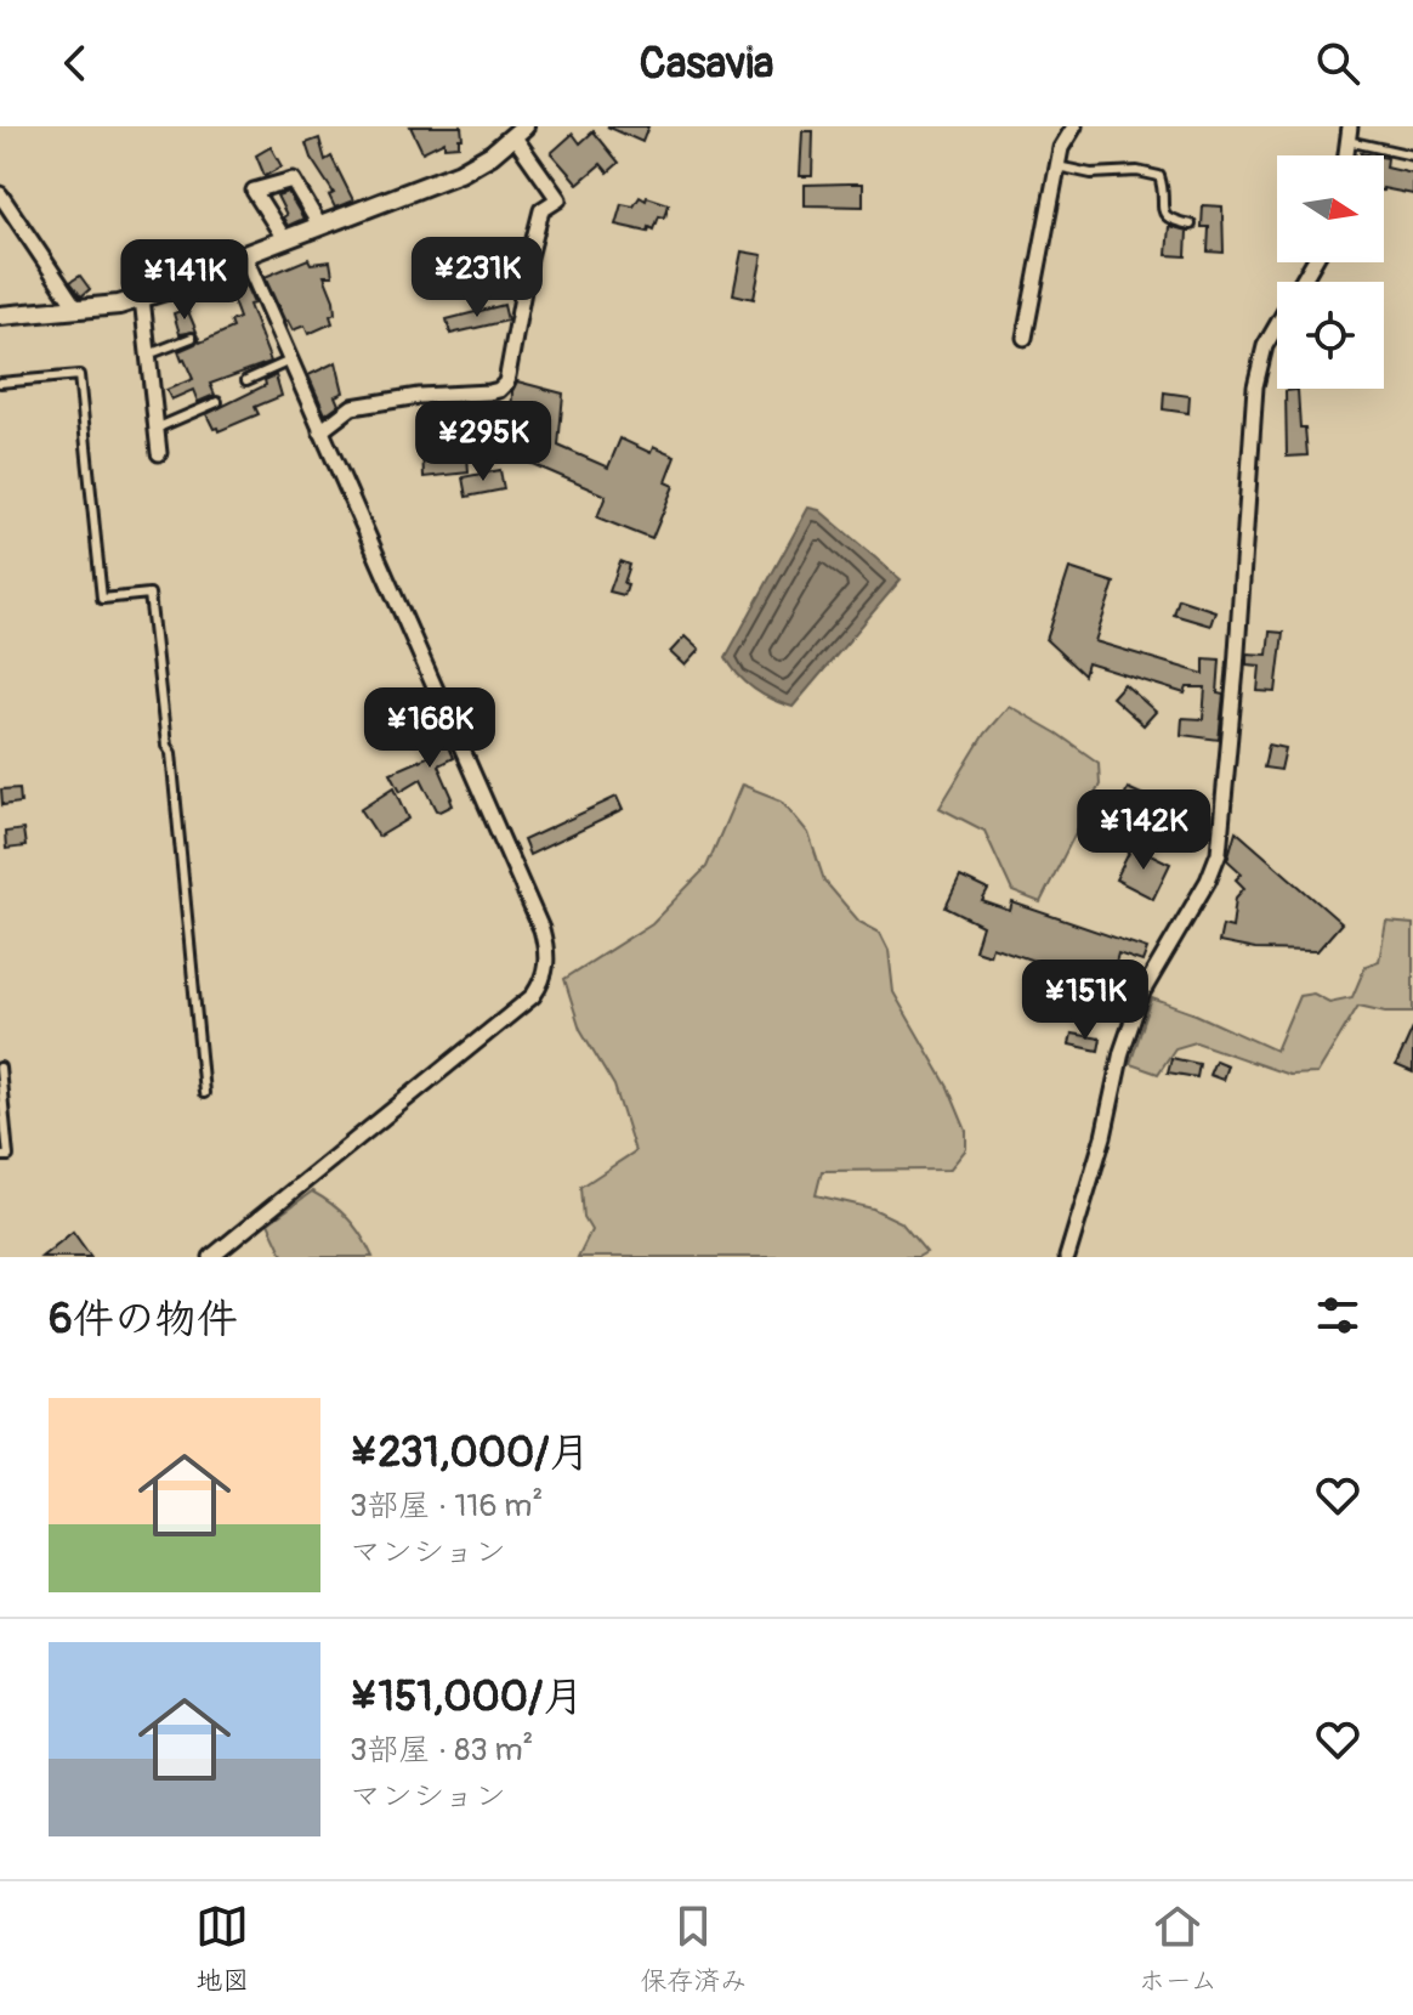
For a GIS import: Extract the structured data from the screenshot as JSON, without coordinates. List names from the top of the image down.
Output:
{
  "north": "right",
  "page": {
    "header": "Casavia",
    "price": [
      "¥231K",
      "¥141K",
      "¥295K",
      "¥168K",
      "¥142K",
      "¥151K"
    ],
    "heading": "6件の物件",
    "list": [
      {
        "name": "¥231,000/月",
        "note": "3部屋 · 116 m² · マンション"
      },
      {
        "name": "¥151,000/月",
        "note": "3部屋 · 83 m² · マンション"
      }
    ],
    "tabs": ["地図", "保存済み", "ホーム"]
  }
}
